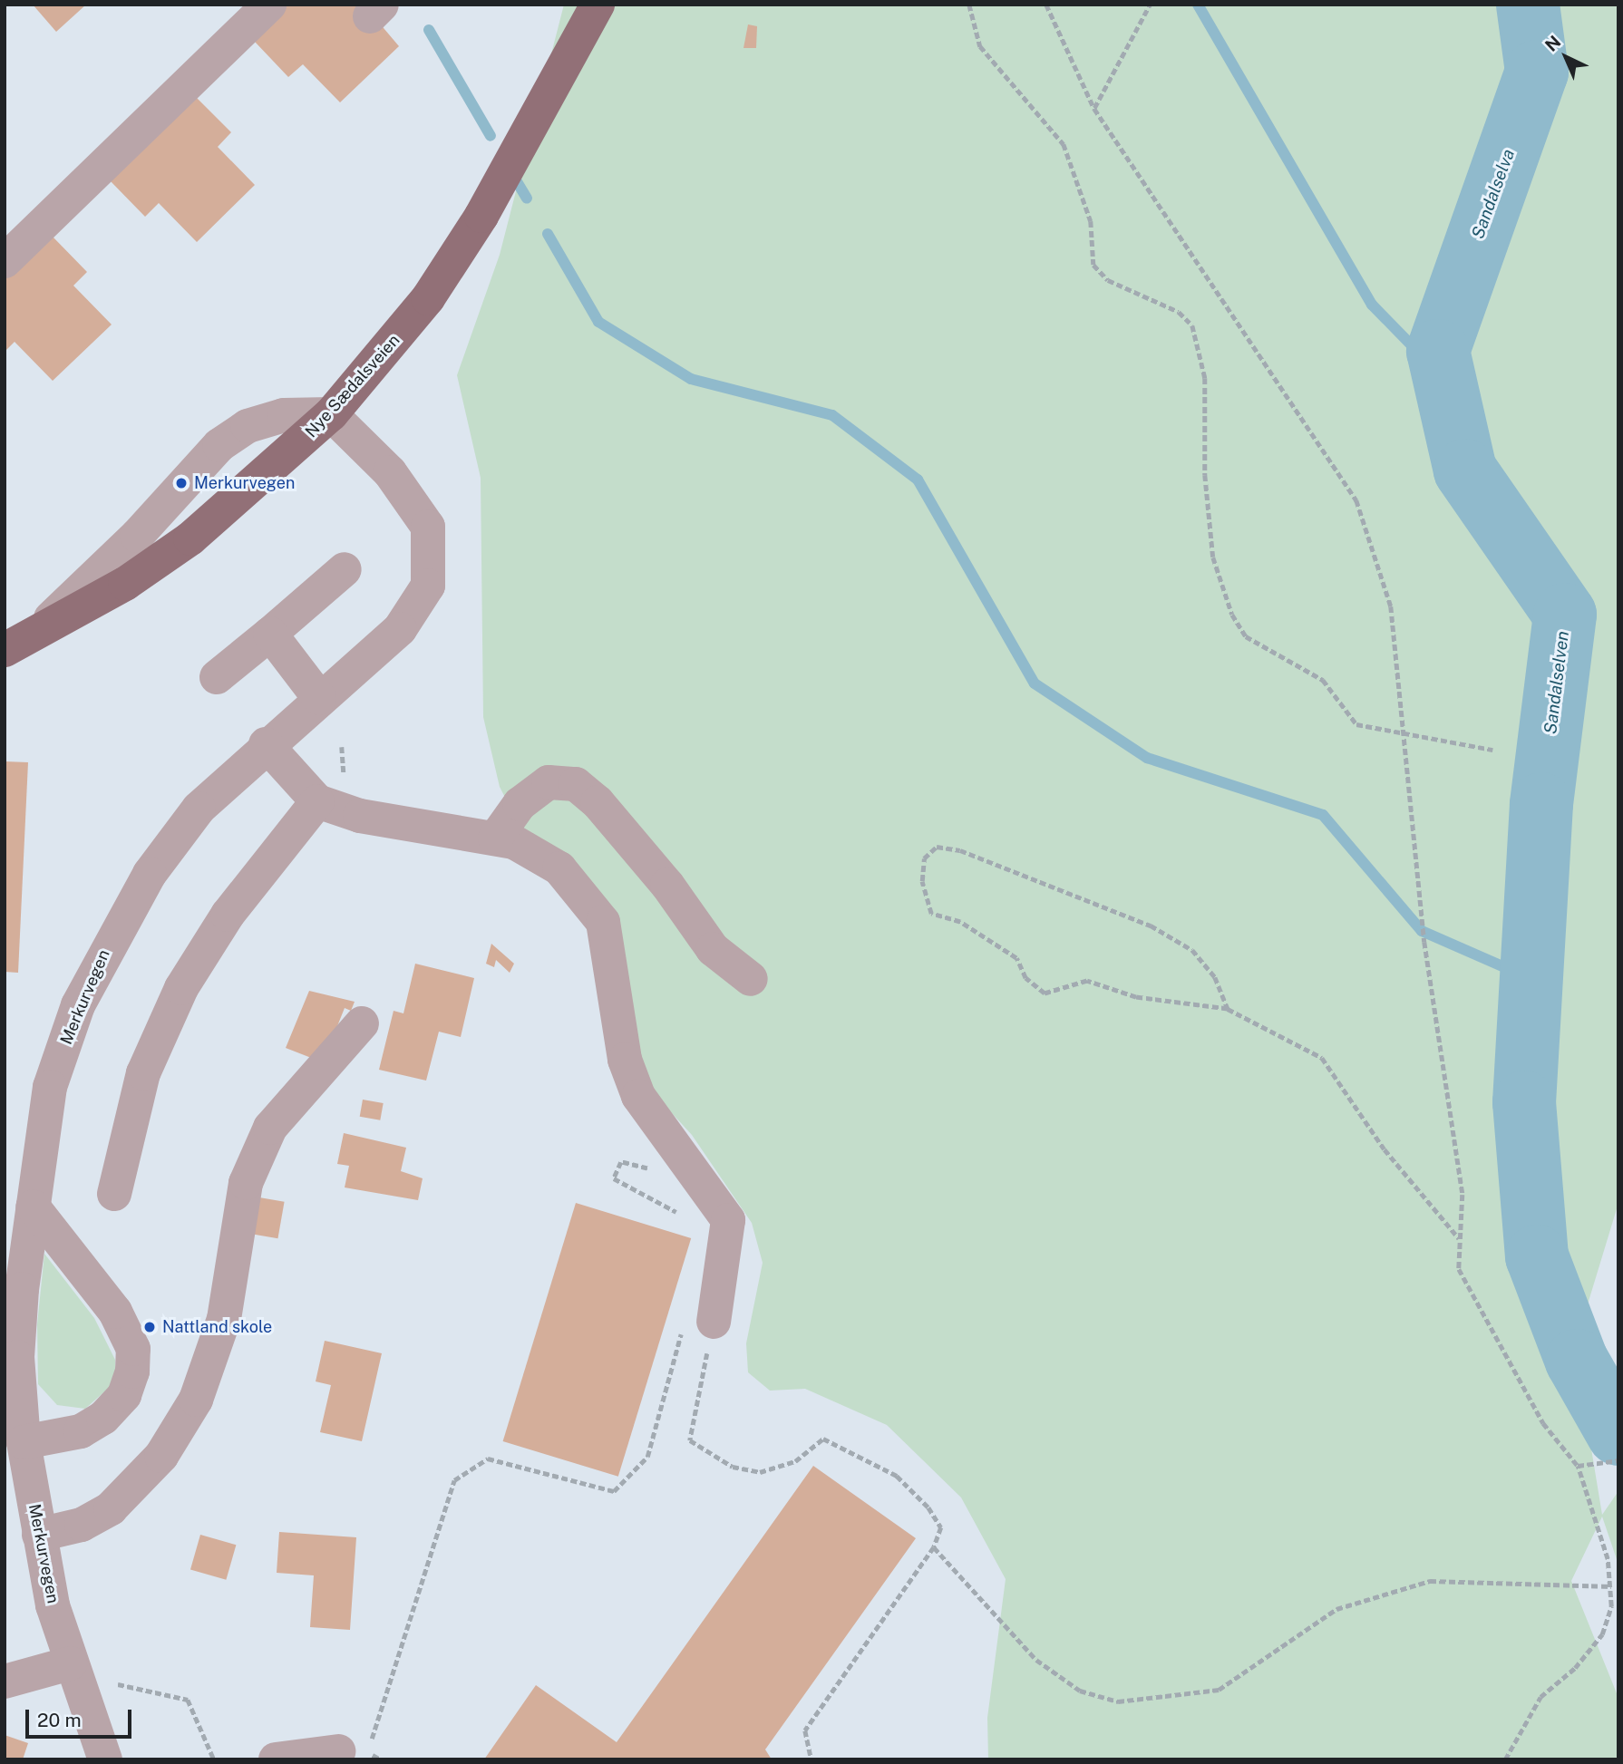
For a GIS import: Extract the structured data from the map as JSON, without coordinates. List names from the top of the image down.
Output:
{
  "streets": {
    "main road": ["Nye Sædalsveien"],
    "street": ["Merkurvegen"]
  },
  "crossings": [
    ["Nye Sædalsveien", "Merkurvegen"]
  ],
  "water": ["Sandalselva", "Sandalselven"],
  "places": ["Merkurvegen", "Nattland skole"],
  "scale_bar": "20 m",
  "north": "top left"
}
